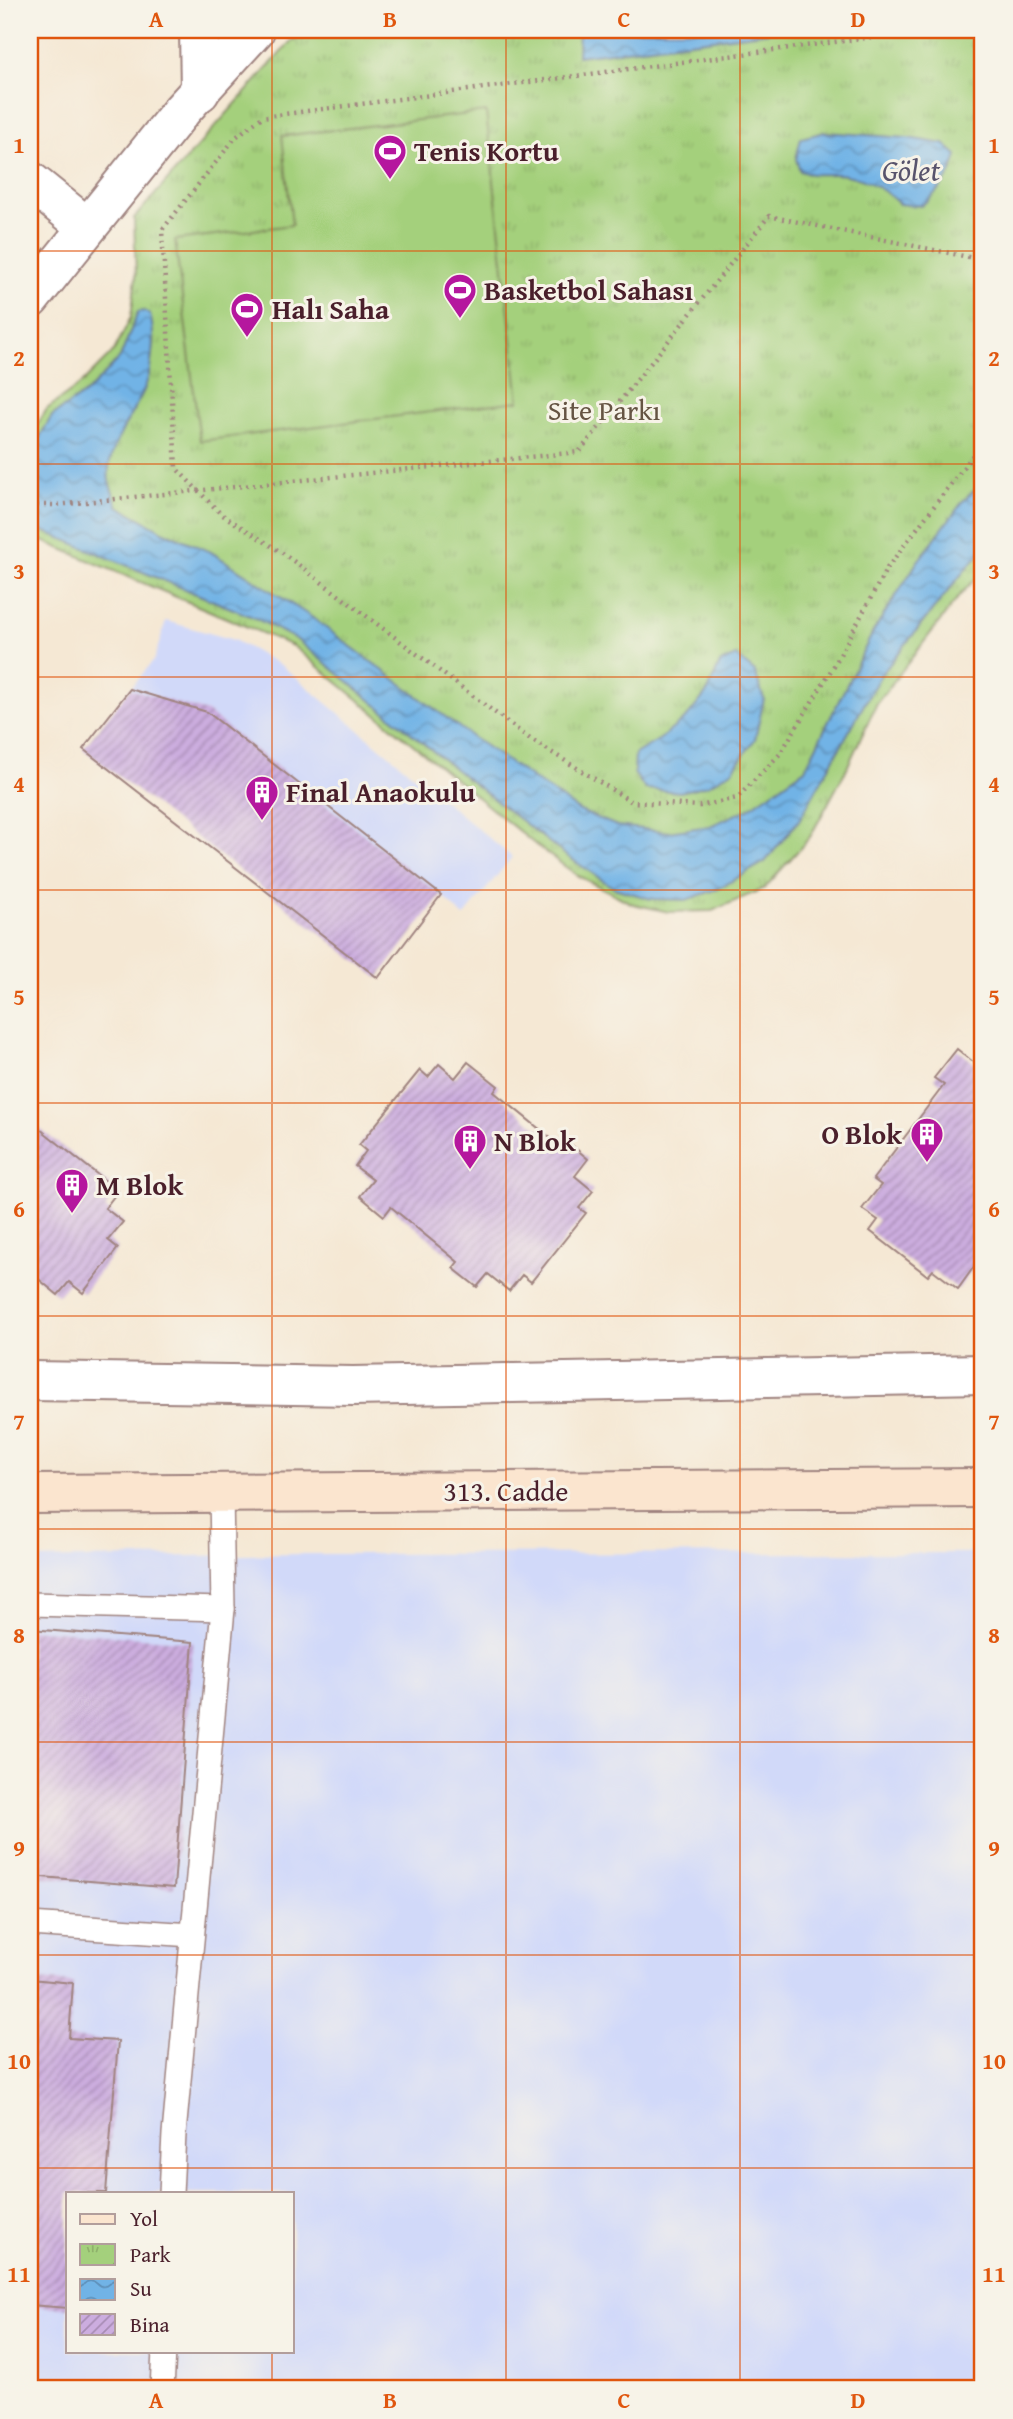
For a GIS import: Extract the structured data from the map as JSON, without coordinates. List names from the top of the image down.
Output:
{
  "streets": {
    "main road": ["313. Cadde"]
  },
  "water": ["Gölet"],
  "parks": ["Site Parkı"],
  "places": {
    "sports": ["Tenis Kortu", "Basketbol Sahası", "Halı Saha"],
    "building": [
      "Final Anaokulu",
      "O Blok",
      "N Blok",
      "M Blok"
    ]
  },
  "legend": [
    "Yol",
    "Park",
    "Su",
    "Bina"
  ],
  "grid": {
    "columns": [
      "A",
      "B",
      "C",
      "D"
    ],
    "rows": [
      "1",
      "2",
      "3",
      "4",
      "5",
      "6",
      "7",
      "8",
      "9",
      "10",
      "11"
    ]
  }
}
